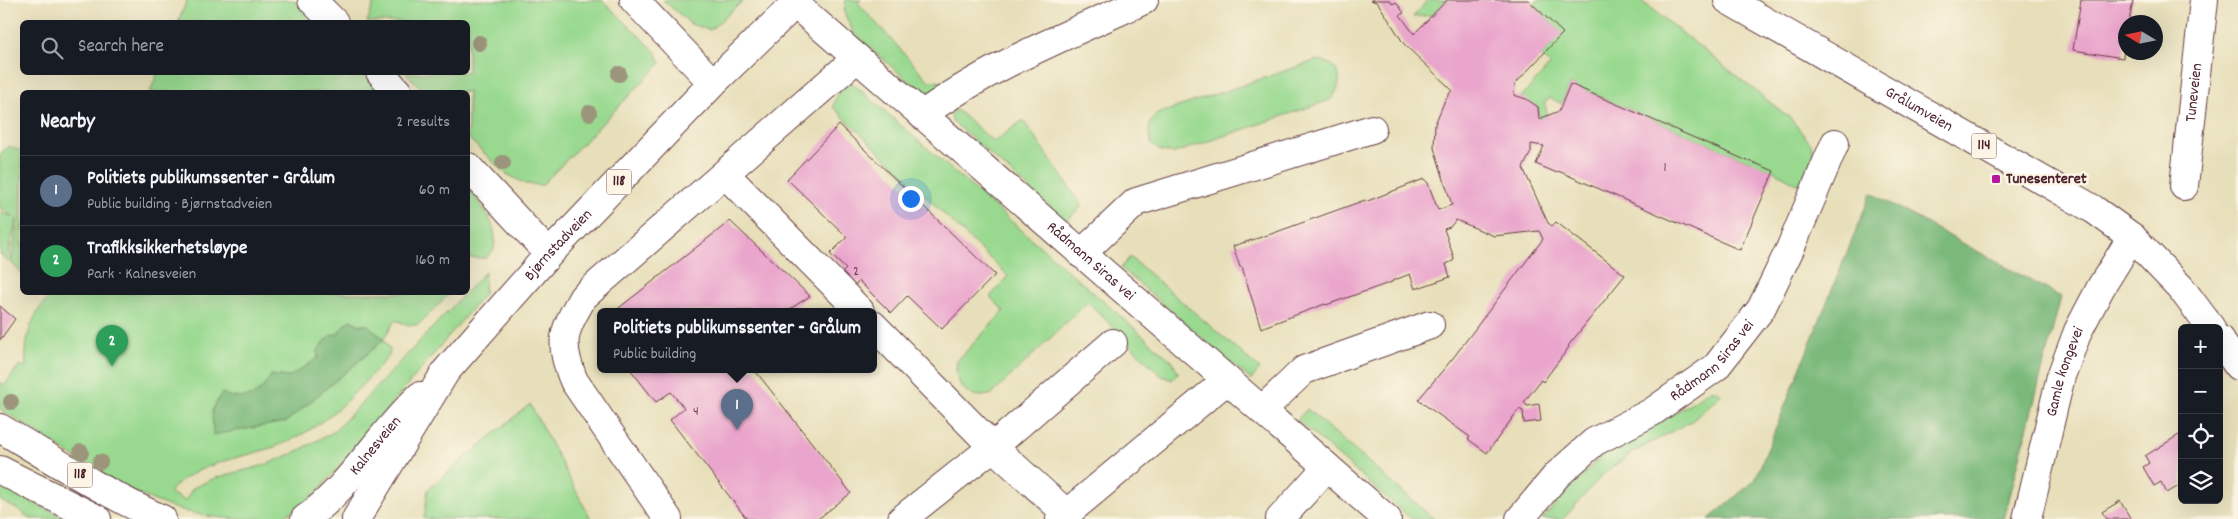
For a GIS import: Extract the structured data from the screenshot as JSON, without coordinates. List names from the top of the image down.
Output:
{
  "streets": {
    "main road": [
      "Tuneveien",
      "Grålumveien",
      "114",
      "118",
      "Bjørnstadveien",
      "Rådmann Siras vei",
      "Gamle kongevei",
      "Kalnesveien"
    ]
  },
  "crossings": [
    ["Grålumveien", "Gamle kongevei"],
    ["Bjørnstadveien", "Rådmann Siras vei"],
    ["Bjørnstadveien", "Kalnesveien"]
  ],
  "places": {
    "transit": ["Tunesenteret"]
  },
  "house_numbers": ["1", "2", "4"],
  "north": "left",
  "page": {
    "search": "Search here",
    "heading": ["Nearby", "2 results"],
    "list": [
      {
        "mark": "1",
        "name": "Politiets publikumssenter - Grålum",
        "note": "Public building · Bjørnstadveien",
        "value": "60 m"
      },
      {
        "mark": "2",
        "name": "Trafikksikkerhetsløype",
        "note": "Park · Kalnesveien",
        "value": "160 m"
      }
    ],
    "popup": ["Politiets publikumssenter - Grålum", "Public building"],
    "map_buttons": ["+", "−"],
    "pins": ["2", "1"]
  }
}
